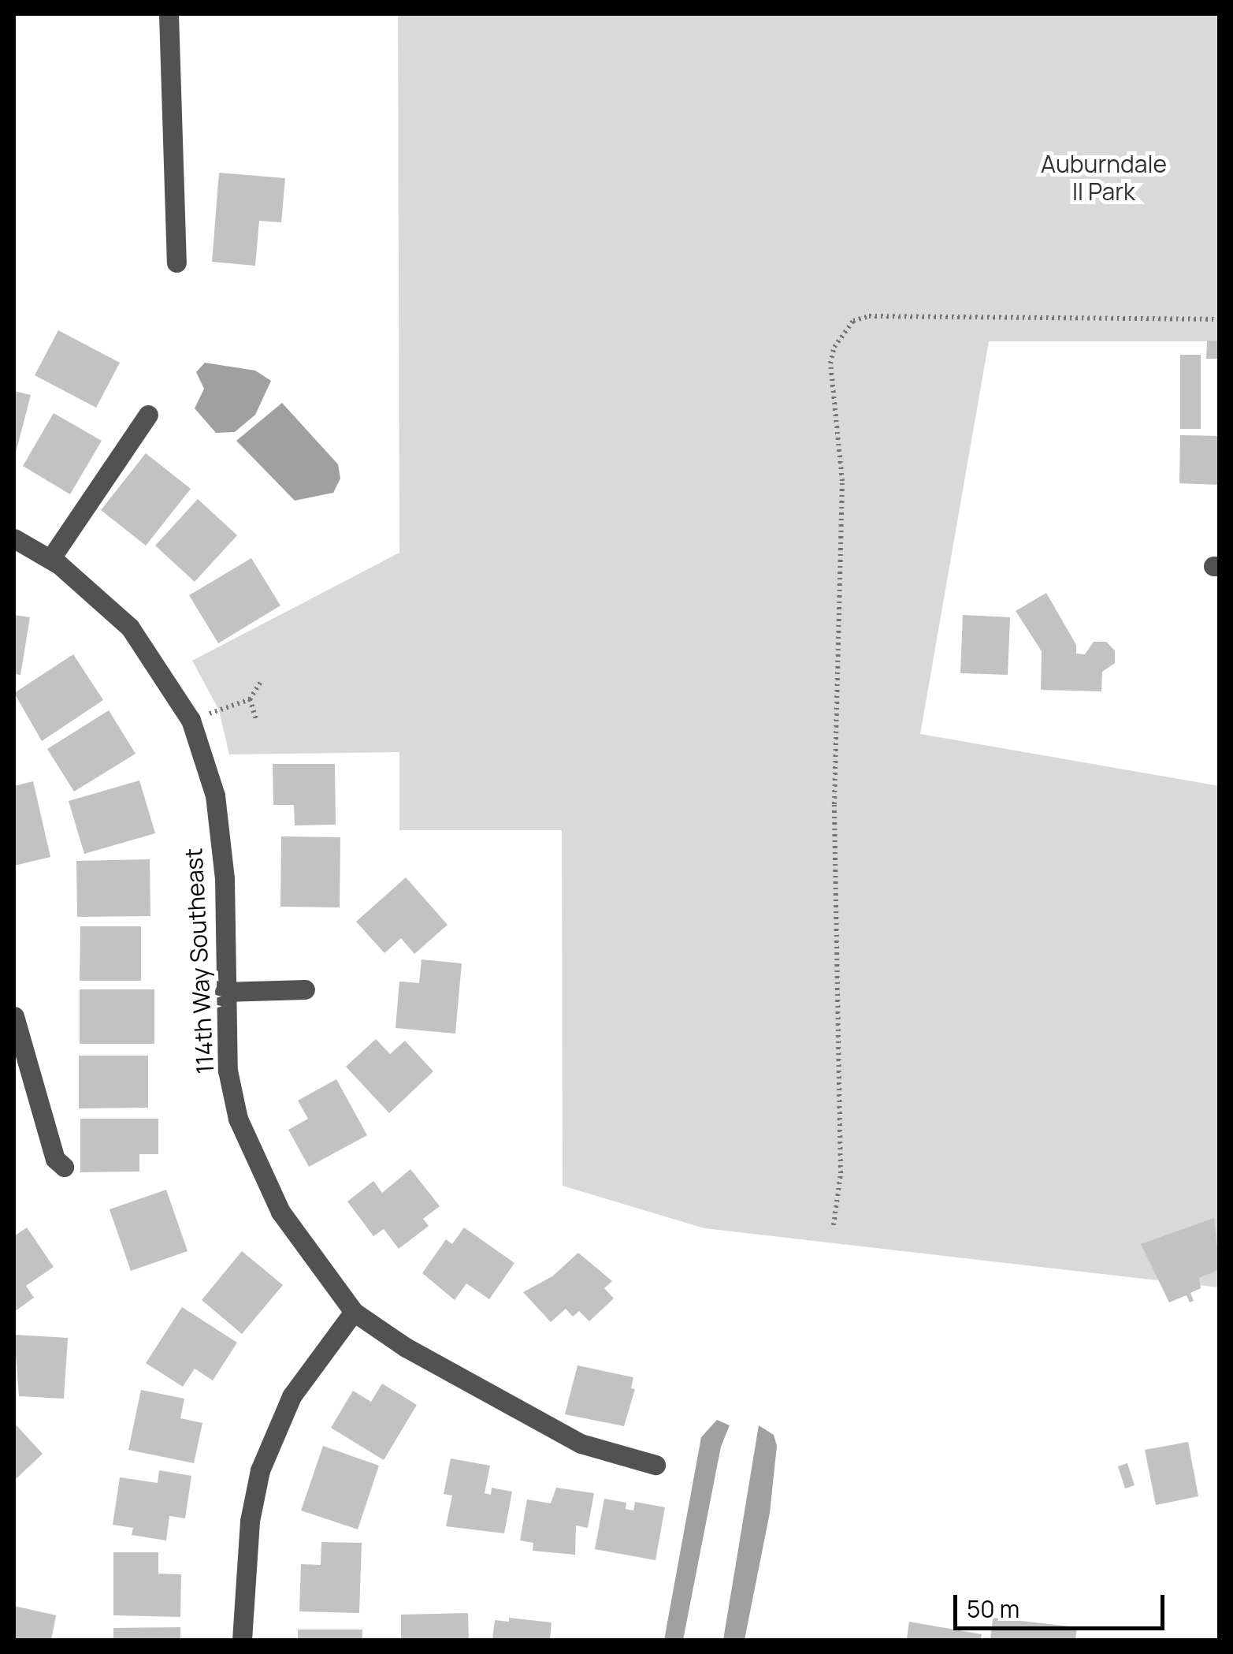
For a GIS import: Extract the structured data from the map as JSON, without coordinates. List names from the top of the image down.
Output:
{
  "streets": {
    "street": ["114th Way Southeast"]
  },
  "parks": ["Auburndale II Park"],
  "scale_bar": "50 m"
}
